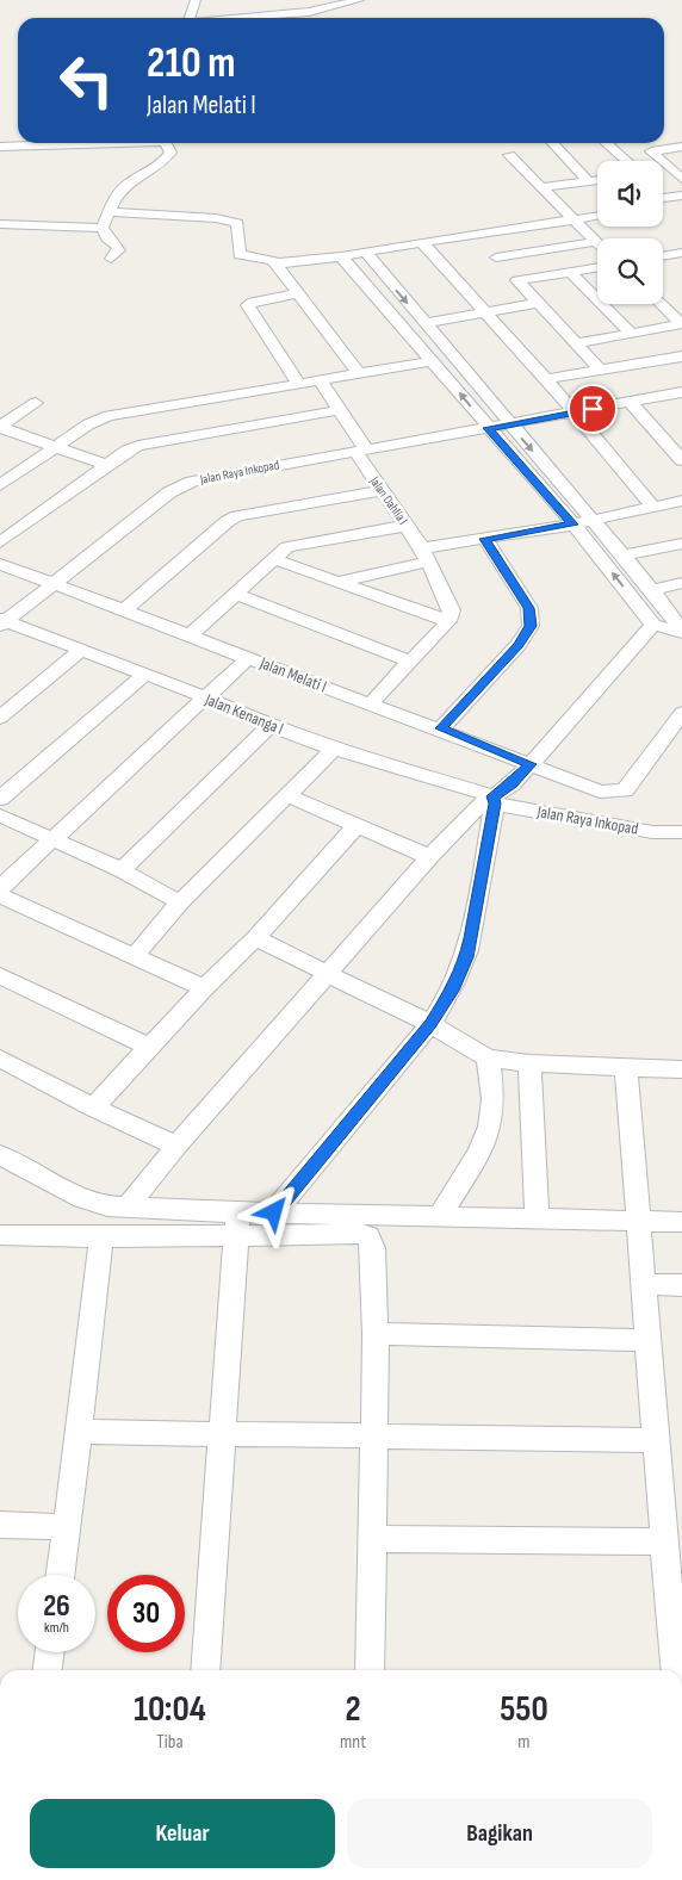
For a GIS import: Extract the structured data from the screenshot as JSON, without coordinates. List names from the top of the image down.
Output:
{
  "streets": {
    "street": [
      "Jalan Raya Inkopad",
      "Jalan Dahlia I",
      "Jalan Melati I",
      "Jalan Kenanga I"
    ]
  },
  "crossings": [
    ["Jalan Raya Inkopad", "Jalan Dahlia I"],
    ["Jalan Raya Inkopad", "Jalan Melati I"],
    ["Jalan Raya Inkopad", "Jalan Kenanga I"]
  ],
  "page": {
    "turn": ["210 m", "Jalan Melati I"],
    "speed": "26 km/h",
    "limit": "30",
    "eta": [
      "10:04",
      "Tiba",
      "2",
      "mnt",
      "550",
      "m"
    ],
    "buttons": ["Keluar", "Bagikan"]
  }
}
